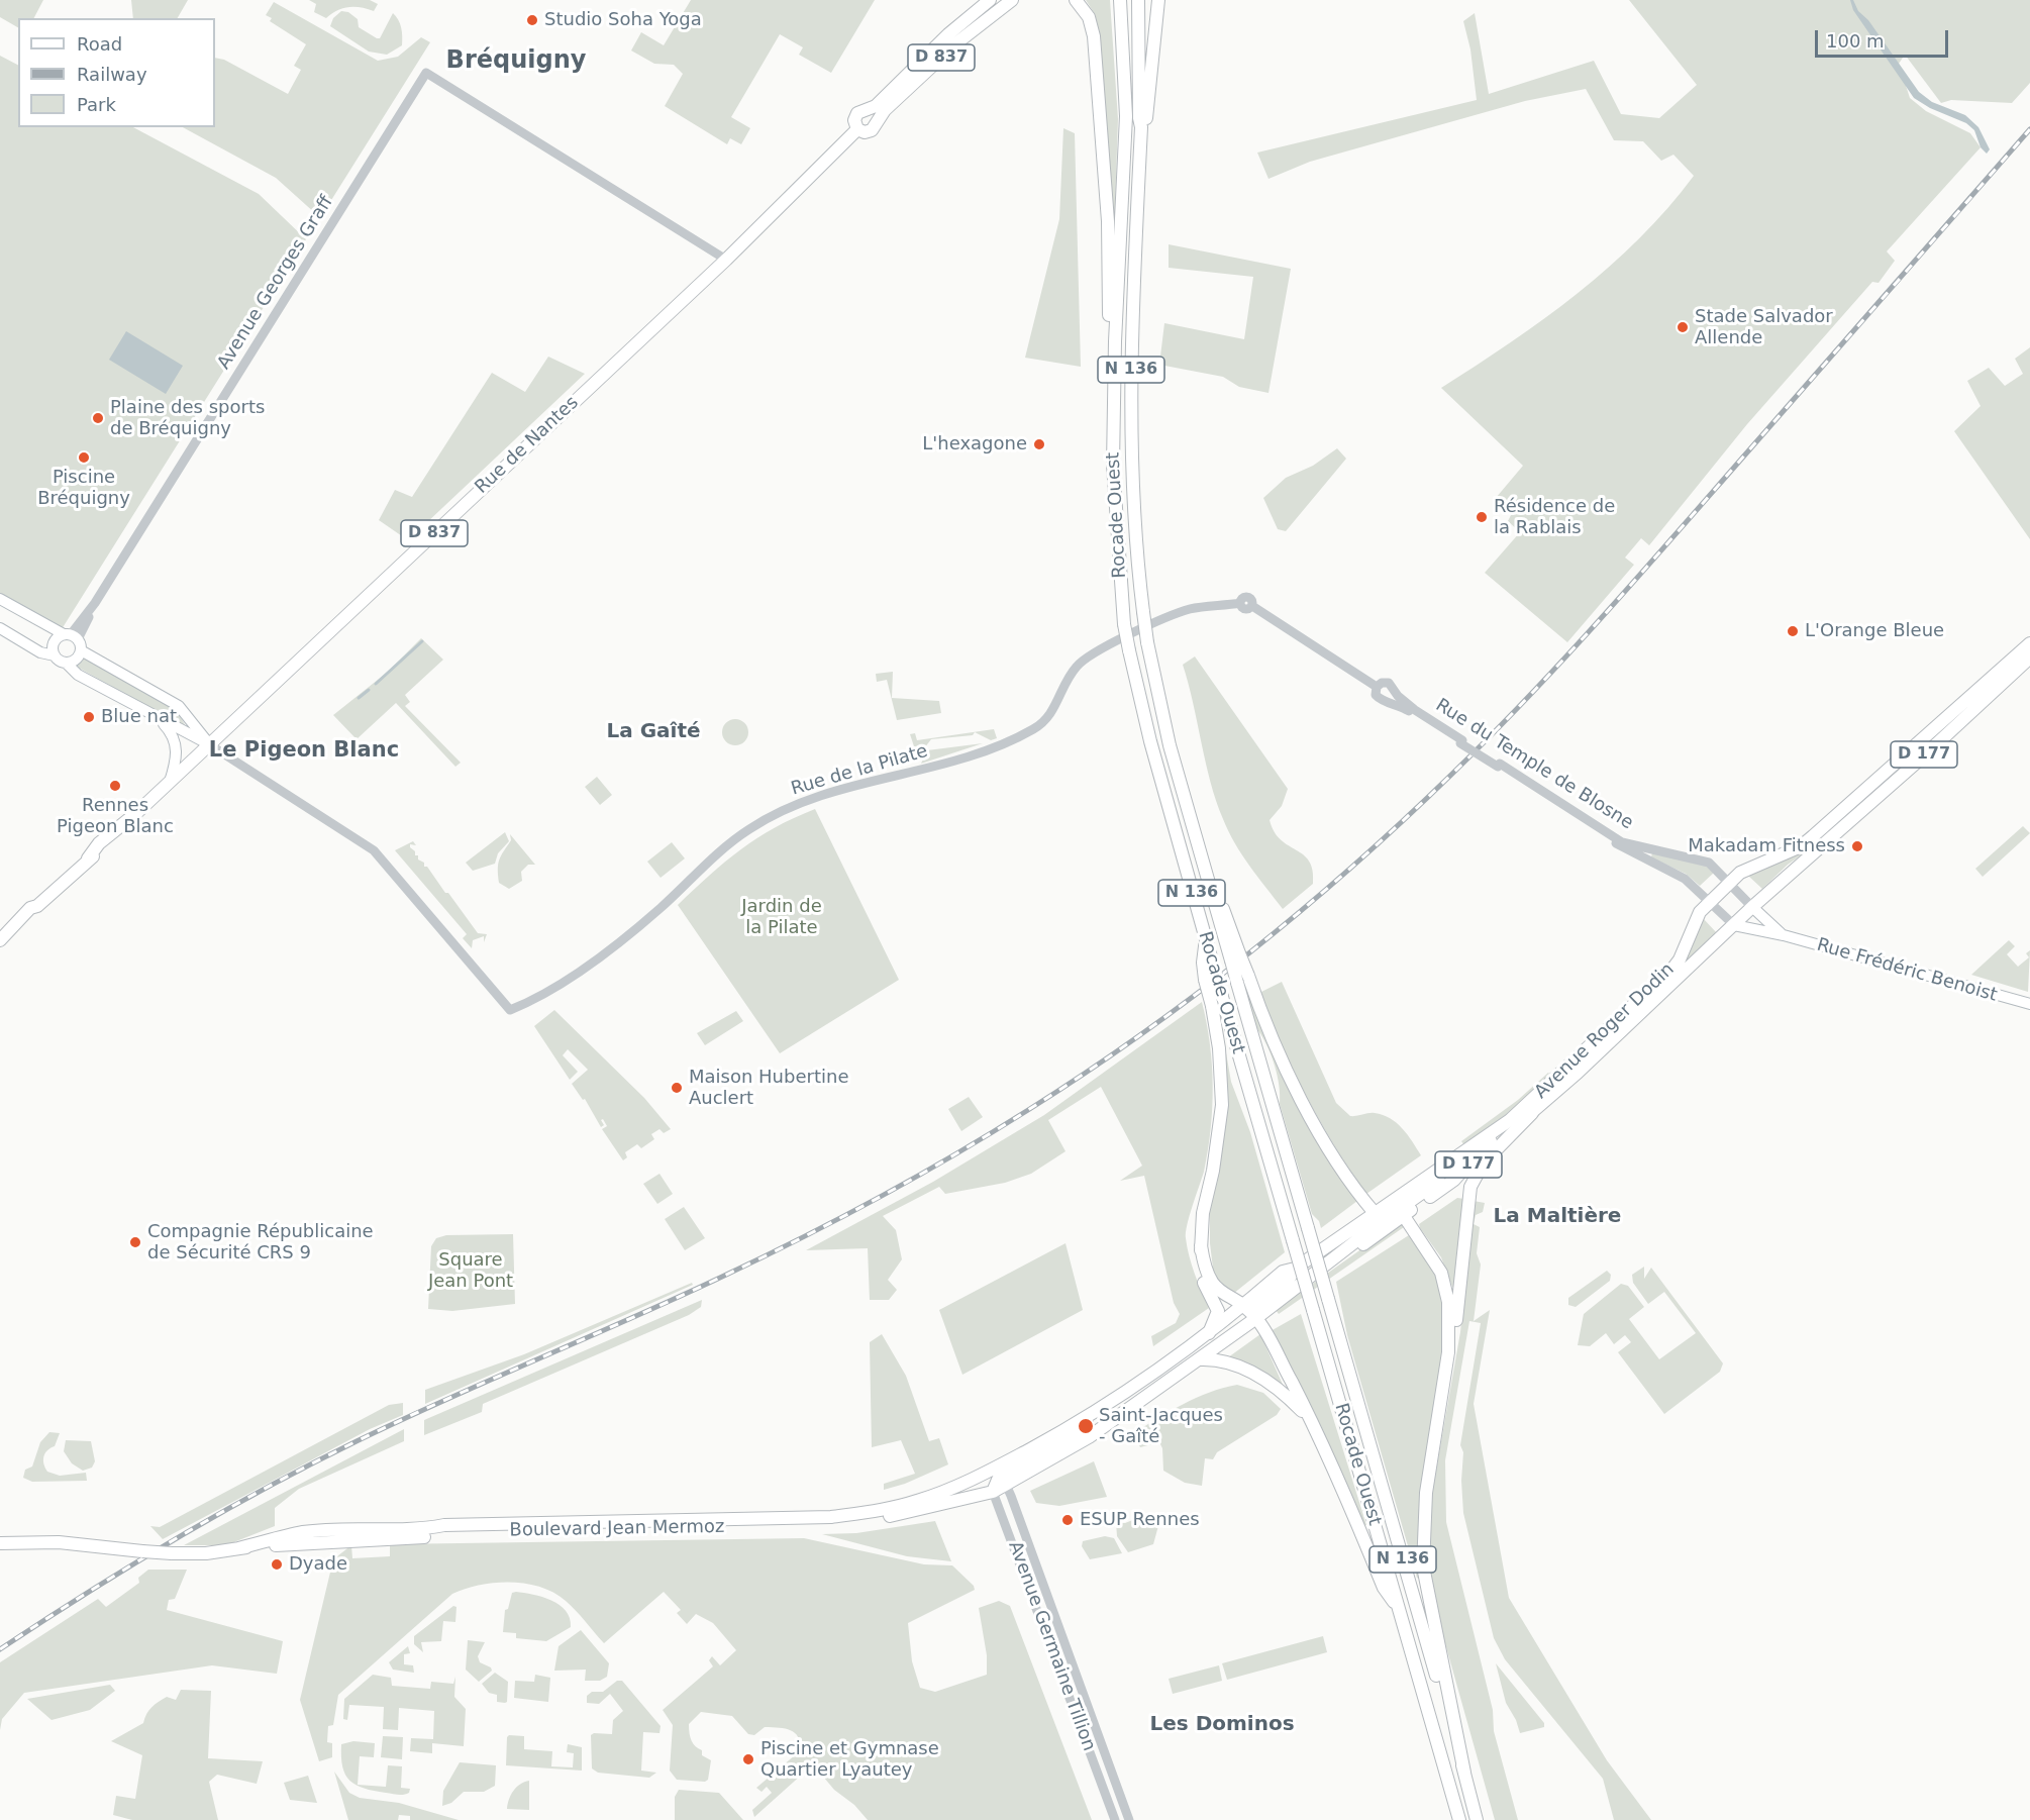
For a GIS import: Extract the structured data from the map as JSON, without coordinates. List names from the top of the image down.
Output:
{
  "streets": {
    "main road": [
      "D 837",
      "N 136",
      "Rue de Nantes",
      "Rocade Ouest",
      "D 177",
      "Rue Frédéric Benoist",
      "Avenue Roger Dodin",
      "Boulevard Jean Mermoz",
      "Avenue Germaine Tillion"
    ],
    "street": ["Avenue Georges Graff", "Rue du Temple de Blosne", "Rue de la Pilate"]
  },
  "crossings": [
    ["D 837", "Rue de Nantes"],
    ["Avenue Georges Graff", "Rue de Nantes"],
    ["Rue de Nantes", "Rue de la Pilate"],
    ["D 177", "Avenue Roger Dodin"],
    ["D 177", "Boulevard Jean Mermoz"],
    ["Rue du Temple de Blosne", "Rue de la Pilate"],
    ["Rue du Temple de Blosne", "Rue Frédéric Benoist"],
    ["Rue du Temple de Blosne", "Avenue Roger Dodin"],
    ["Rue Frédéric Benoist", "Avenue Roger Dodin"],
    ["Boulevard Jean Mermoz", "Avenue Germaine Tillion"]
  ],
  "districts": [
    "Bréquigny",
    "La Gaîté",
    "Le Pigeon Blanc",
    "La Maltière",
    "Les Dominos"
  ],
  "parks": ["Jardin de la Pilate", "Square Jean Pont"],
  "places": [
    "Studio Soha Yoga",
    "Stade Salvador Allende",
    "Plaine des sports de Bréquigny",
    "L'hexagone",
    "Piscine Bréquigny",
    "Résidence de la Rablais",
    "L'Orange Bleue",
    "Blue nat",
    "Rennes Pigeon Blanc",
    "Makadam Fitness",
    "Maison Hubertine Auclert",
    "Compagnie Républicaine de Sécurité CRS 9",
    "Saint-Jacques - Gaîté",
    "ESUP Rennes",
    "Dyade",
    "Piscine et Gymnase Quartier Lyautey"
  ],
  "legend": ["Road", "Railway", "Park"],
  "scale_bar": "100 m"
}
